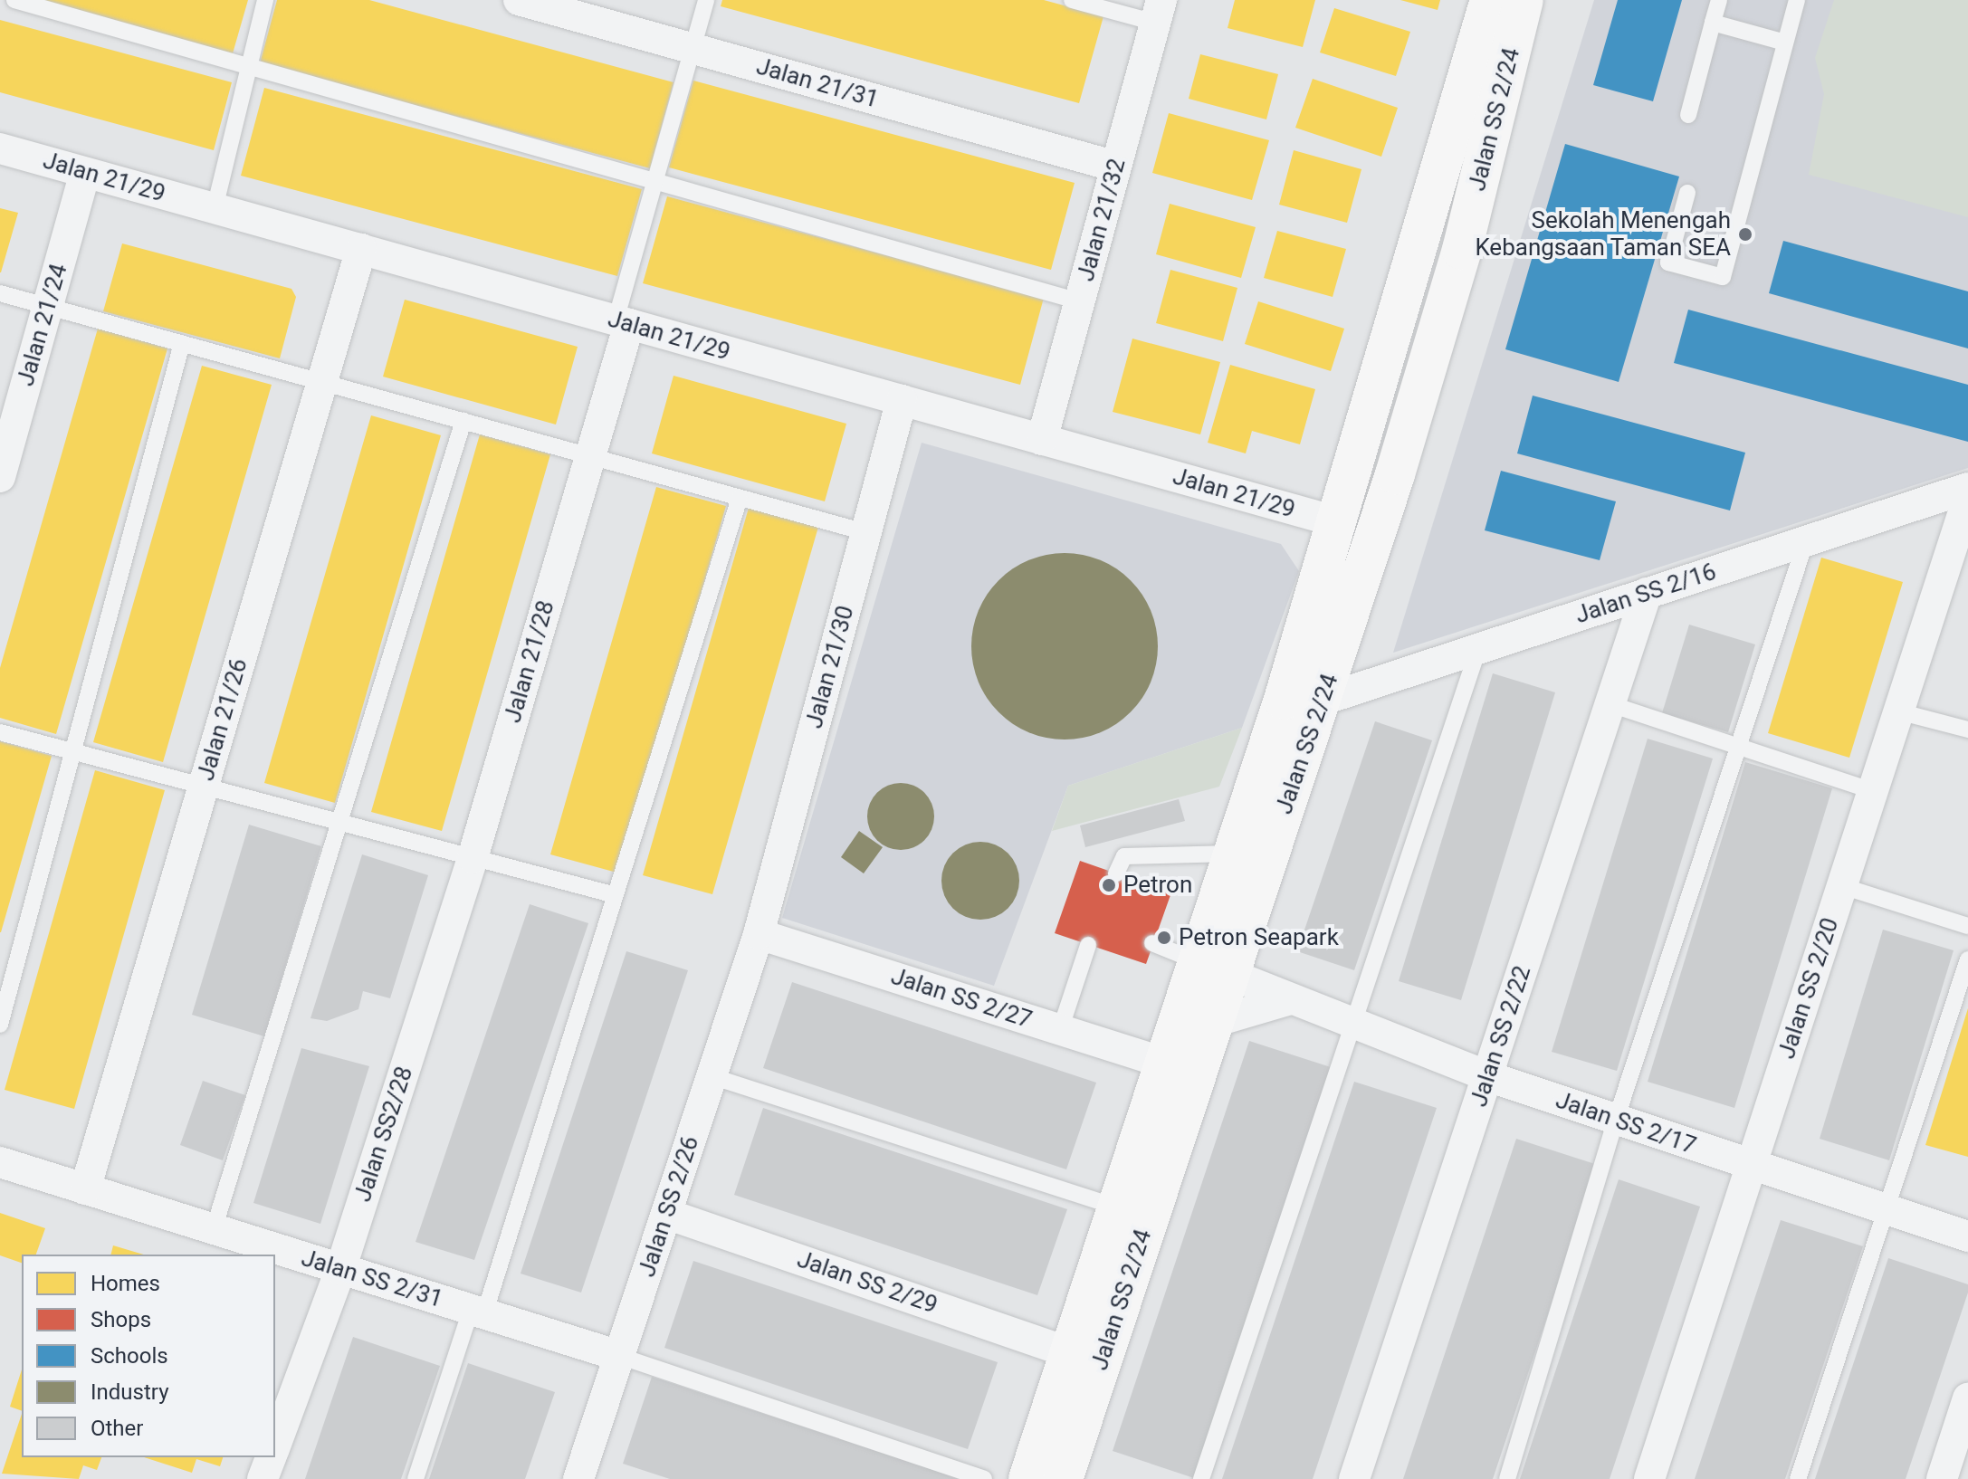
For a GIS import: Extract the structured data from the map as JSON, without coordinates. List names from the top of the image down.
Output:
{
  "streets": {
    "main road": ["Jalan SS 2/24"],
    "street": [
      "Jalan 21/31",
      "Jalan 21/29",
      "Jalan 21/32",
      "Jalan 21/24",
      "Jalan SS 2/16",
      "Jalan 21/28",
      "Jalan 21/30",
      "Jalan 21/26",
      "Jalan SS 2/20",
      "Jalan SS 2/27",
      "Jalan SS 2/22",
      "Jalan SS 2/17",
      "Jalan SS2/28",
      "Jalan SS 2/26",
      "Jalan SS 2/31",
      "Jalan SS 2/29"
    ]
  },
  "crossings": [
    ["Jalan 21/31", "Jalan 21/32"],
    ["Jalan SS 2/24", "Jalan 21/29"],
    ["Jalan SS 2/24", "Jalan SS 2/16"],
    ["Jalan SS 2/24", "Jalan SS 2/27"],
    ["Jalan SS 2/24", "Jalan SS 2/17"],
    ["Jalan SS 2/24", "Jalan SS 2/29"],
    ["Jalan 21/29", "Jalan 21/32"],
    ["Jalan 21/29", "Jalan 21/24"],
    ["Jalan 21/29", "Jalan 21/28"],
    ["Jalan 21/29", "Jalan 21/30"],
    ["Jalan 21/29", "Jalan 21/26"],
    ["Jalan SS 2/16", "Jalan SS 2/22"],
    ["Jalan 21/28", "Jalan SS2/28"],
    ["Jalan 21/30", "Jalan SS 2/27"],
    ["Jalan 21/30", "Jalan SS 2/26"],
    ["Jalan 21/26", "Jalan SS 2/31"],
    ["Jalan SS 2/20", "Jalan SS 2/17"],
    ["Jalan SS 2/27", "Jalan SS 2/26"],
    ["Jalan SS 2/22", "Jalan SS 2/17"],
    ["Jalan SS2/28", "Jalan SS 2/31"],
    ["Jalan SS 2/26", "Jalan SS 2/31"],
    ["Jalan SS 2/26", "Jalan SS 2/29"]
  ],
  "places": ["Sekolah Menengah Kebangsaan Taman SEA", "Petron", "Petron Seapark"],
  "legend": [
    "Homes",
    "Shops",
    "Schools",
    "Industry",
    "Other"
  ]
}
